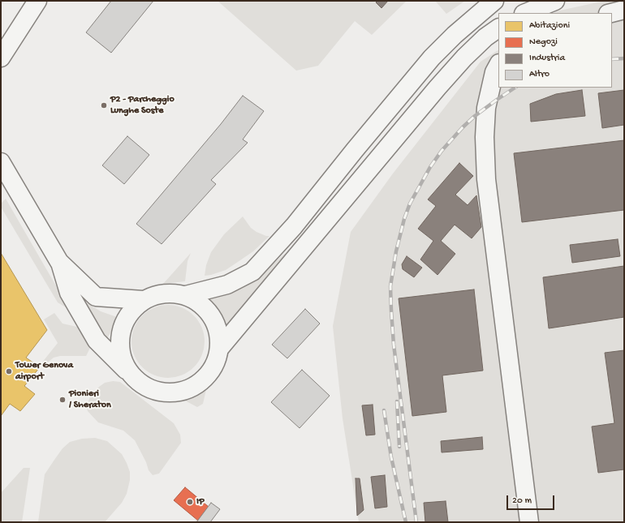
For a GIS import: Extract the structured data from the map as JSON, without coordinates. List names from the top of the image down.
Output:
{
  "places": [
    "P2 - Parcheggio Lunghe Soste",
    "Tower Genova airport",
    "Pionieri / Sheraton",
    "IP"
  ],
  "legend": [
    "Abitazioni",
    "Negozi",
    "Industria",
    "Altro"
  ],
  "scale_bar": "20 m"
}
